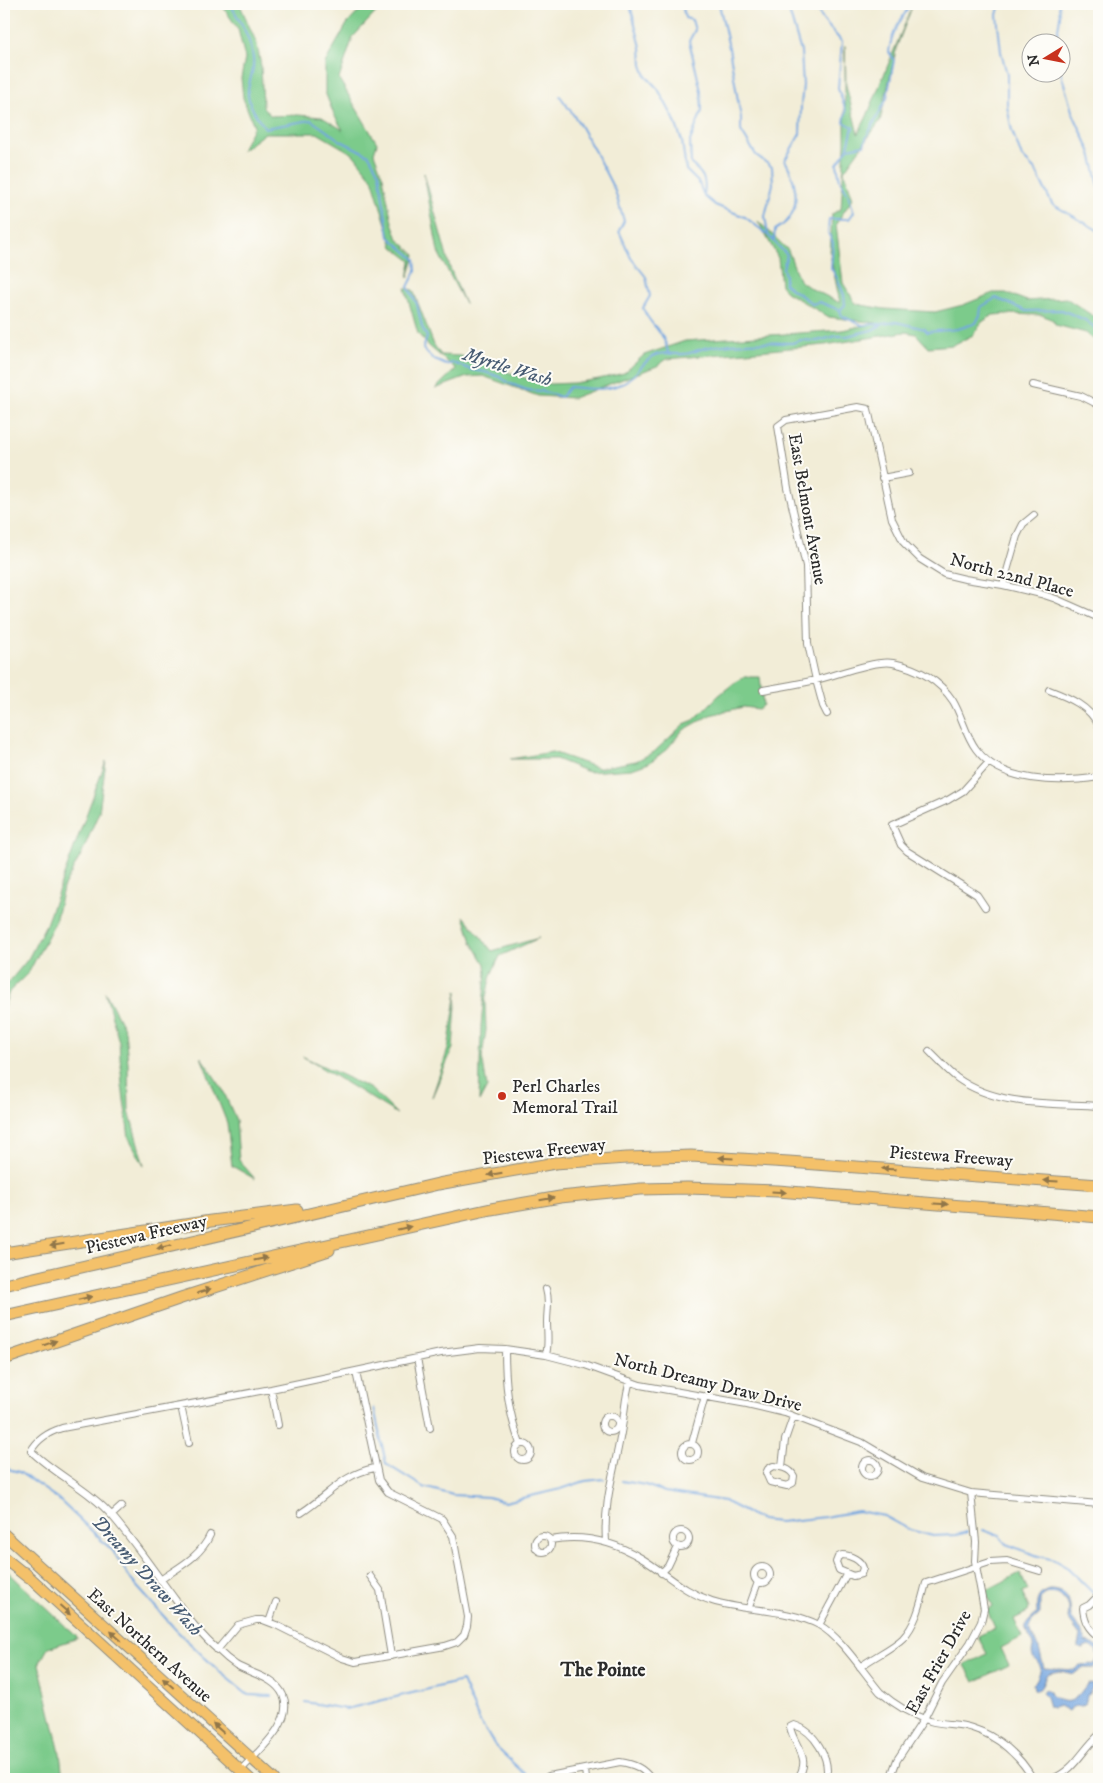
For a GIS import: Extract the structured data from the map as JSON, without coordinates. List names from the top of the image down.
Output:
{
  "streets": {
    "highway": ["Piestewa Freeway"],
    "main road": ["East Northern Avenue"],
    "street": [
      "East Belmont Avenue",
      "North 22nd Place",
      "North Dreamy Draw Drive",
      "East Frier Drive"
    ]
  },
  "crossings": [
    ["East Belmont Avenue", "North 22nd Place"],
    ["North Dreamy Draw Drive", "East Frier Drive"]
  ],
  "districts": ["The Pointe"],
  "water": ["Myrtle Wash", "Dreamy Draw Wash"],
  "places": ["Perl Charles Memoral Trail"],
  "north": "left"
}
